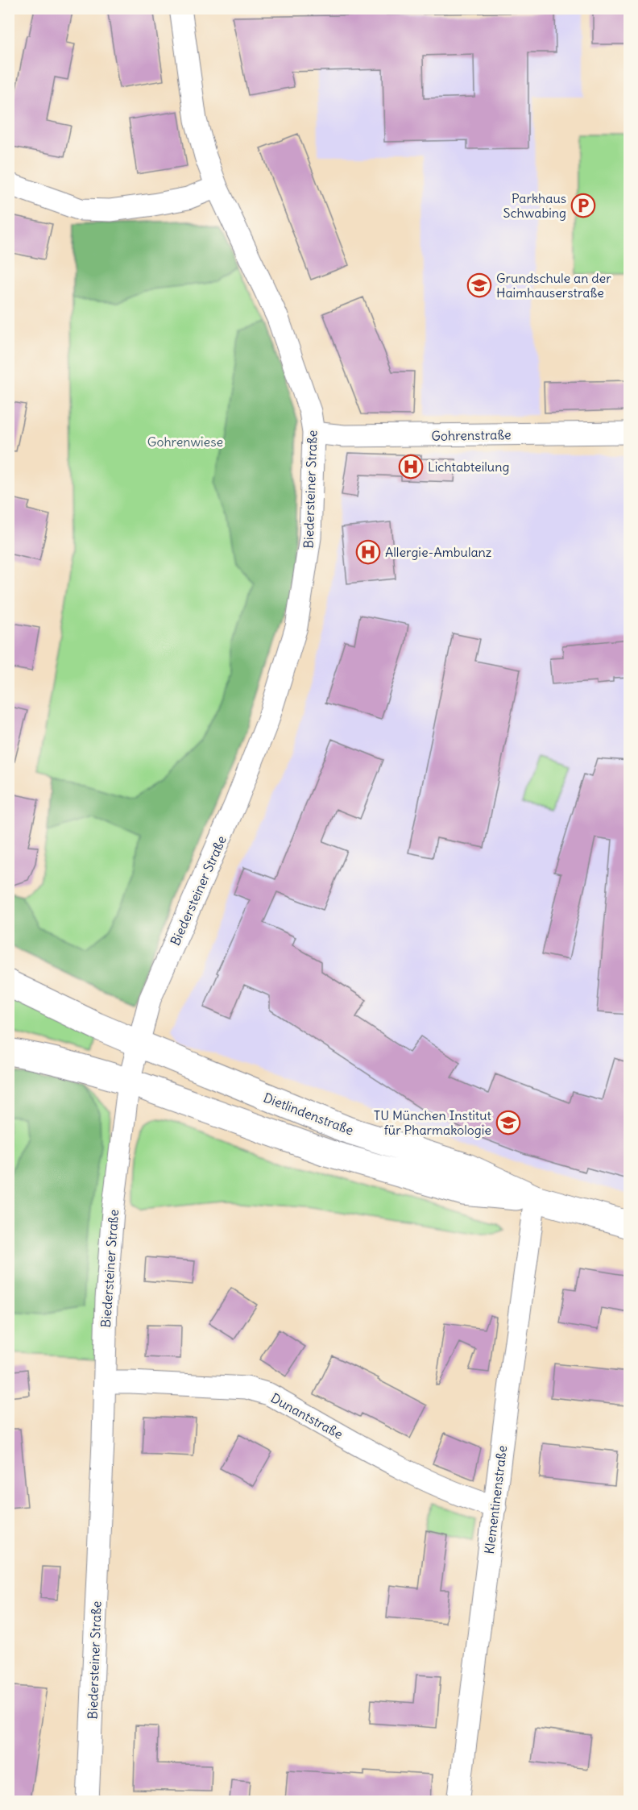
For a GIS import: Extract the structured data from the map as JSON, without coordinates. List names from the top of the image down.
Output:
{
  "streets": {
    "main road": ["Dietlindenstraße"],
    "street": [
      "Gohrenstraße",
      "Biedersteiner Straße",
      "Dunantstraße",
      "Klementinenstraße"
    ]
  },
  "crossings": [
    ["Gohrenstraße", "Biedersteiner Straße"],
    ["Biedersteiner Straße", "Dietlindenstraße"],
    ["Biedersteiner Straße", "Dunantstraße"],
    ["Dietlindenstraße", "Klementinenstraße"],
    ["Dunantstraße", "Klementinenstraße"]
  ],
  "parks": ["Gohrenwiese"],
  "places": {
    "parking": ["Parkhaus Schwabing"],
    "school or university": ["Grundschule an der Haimhauserstraße", "TU München Institut für Pharmakologie"],
    "hospital": ["Lichtabteilung", "Allergie-Ambulanz"]
  }
}
